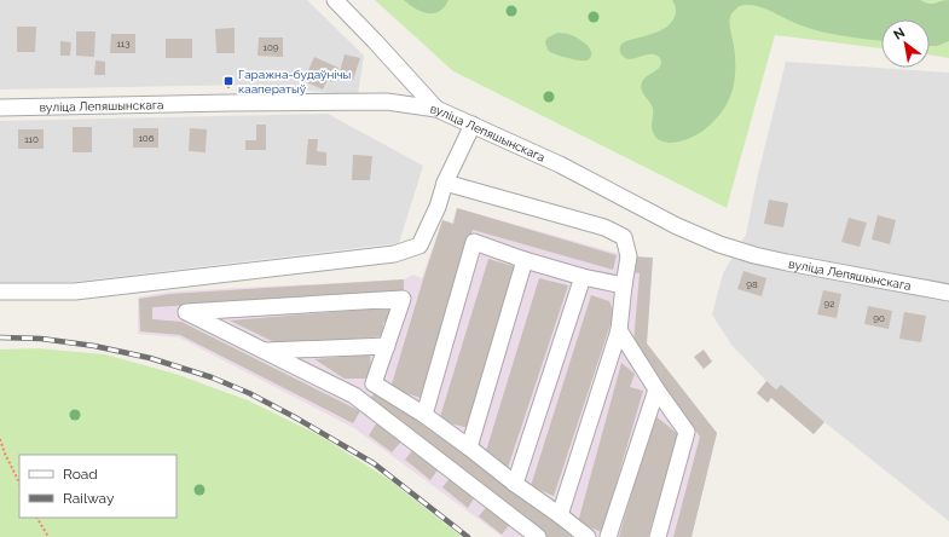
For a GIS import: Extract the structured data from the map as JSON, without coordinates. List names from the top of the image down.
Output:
{
  "streets": {
    "street": ["вуліца Лепяшынскага"]
  },
  "places": {
    "transit": ["Гаражна-будаўнічы кааператыў"]
  },
  "house_numbers": [
    "113",
    "109",
    "106",
    "110",
    "98",
    "92",
    "90"
  ],
  "legend": ["Road", "Railway"],
  "north": "top left"
}
